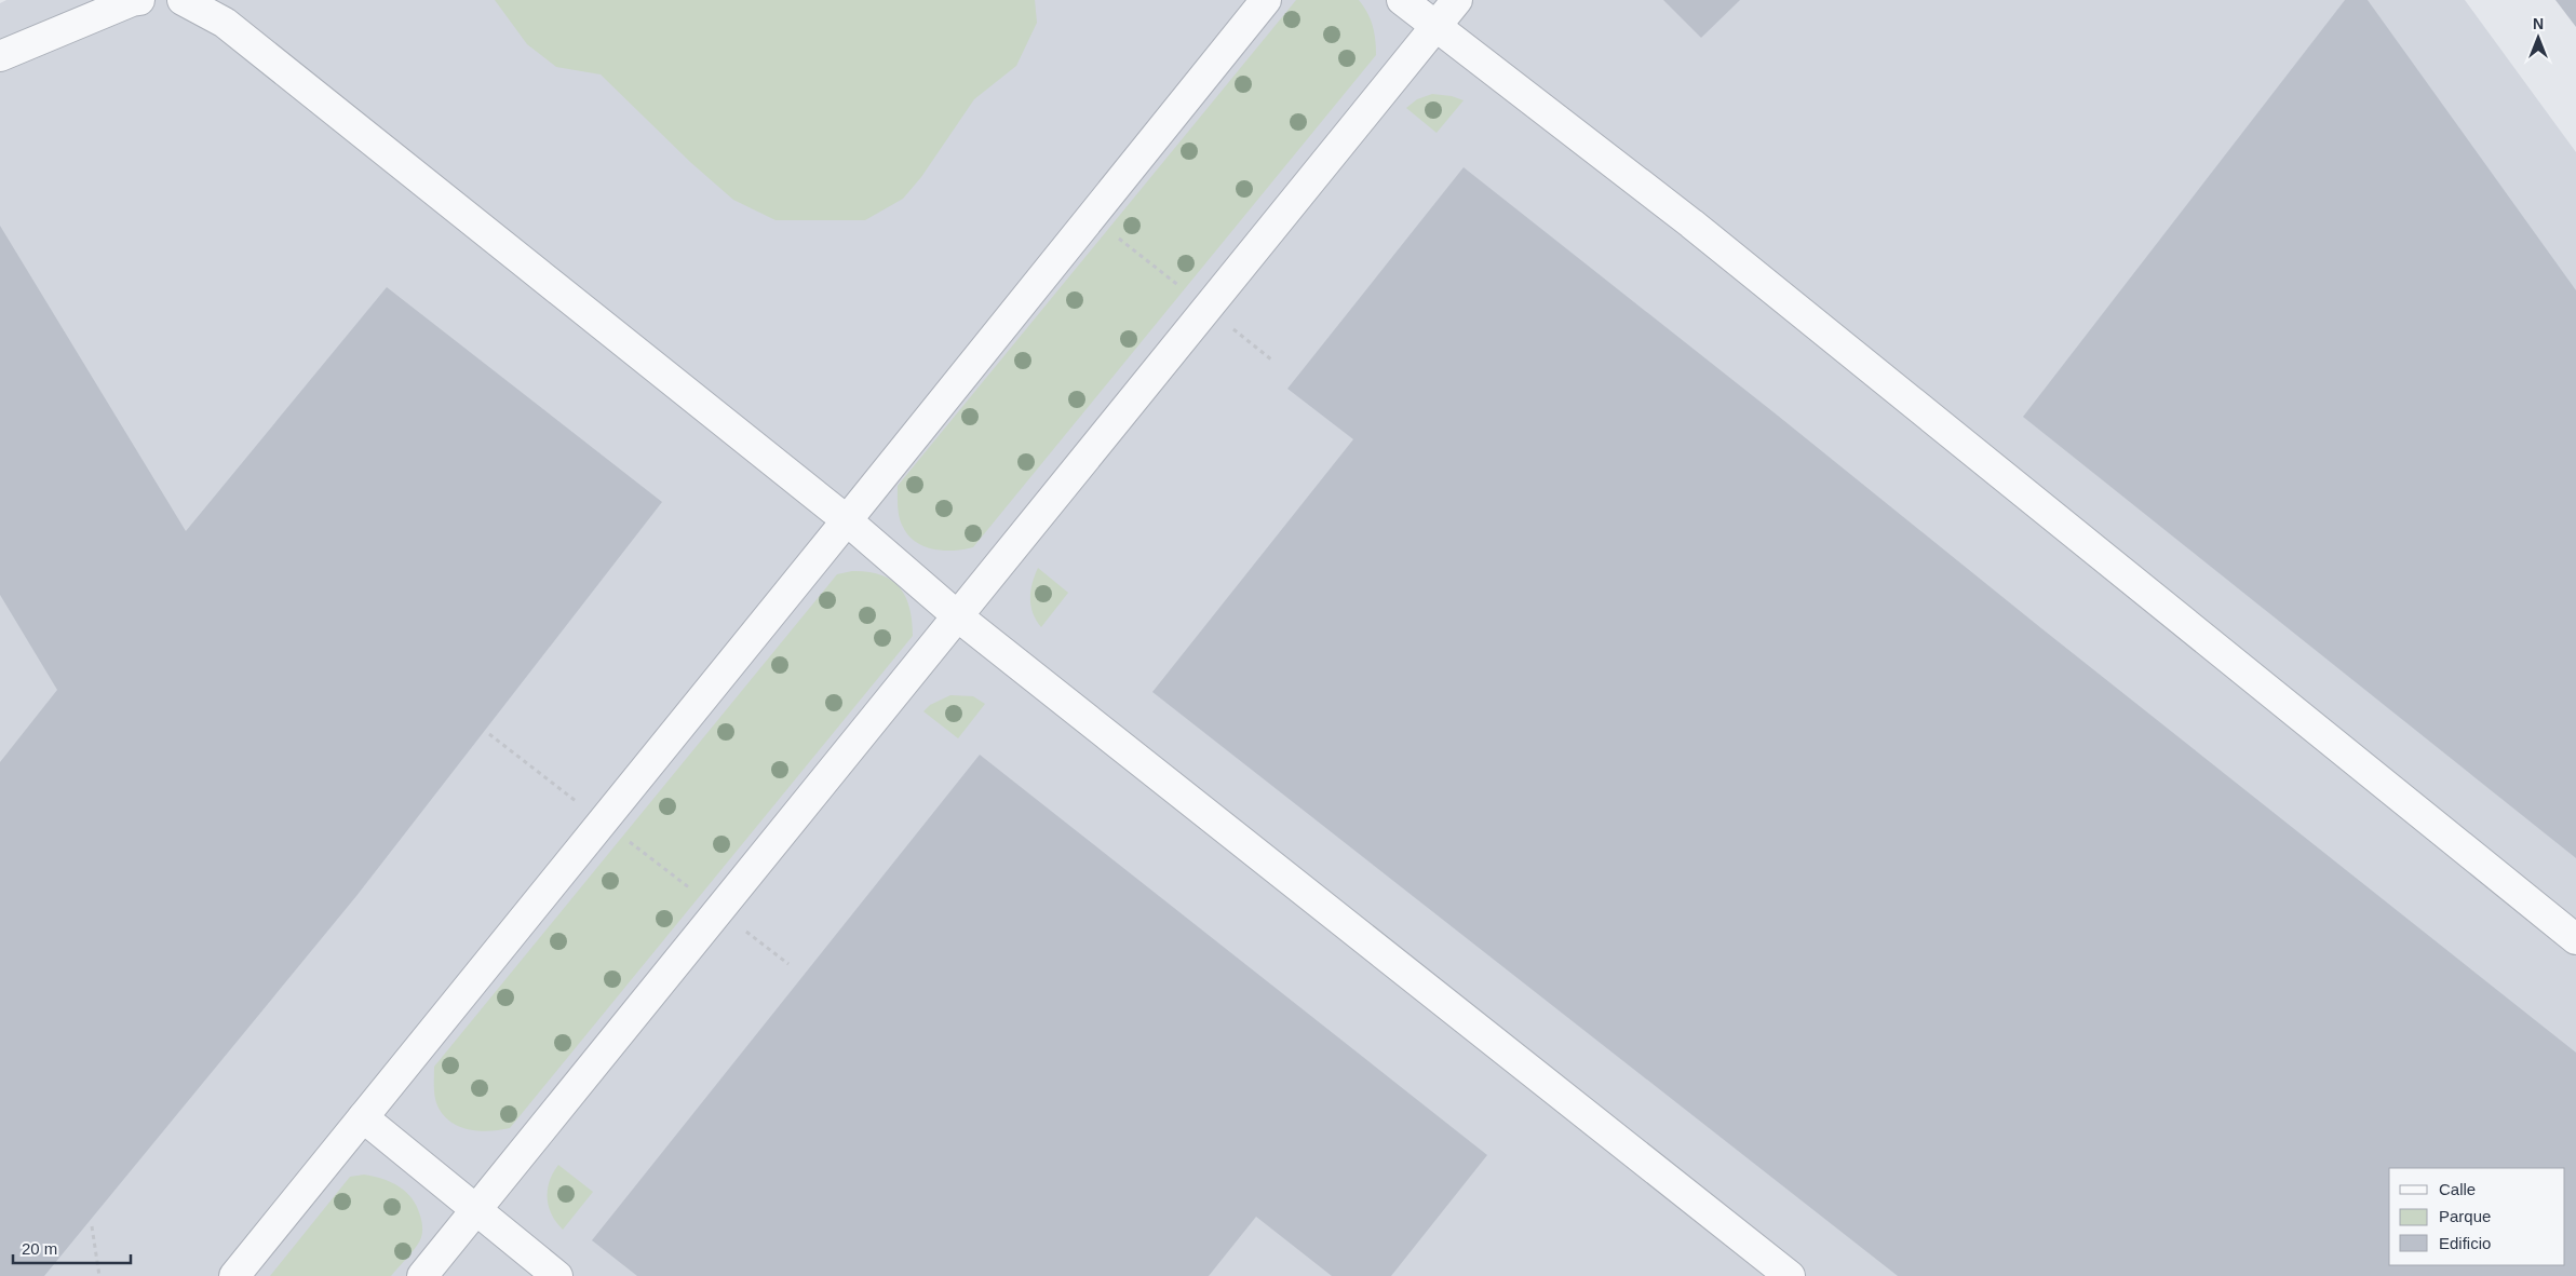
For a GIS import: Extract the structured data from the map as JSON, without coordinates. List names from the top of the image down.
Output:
{
  "legend": ["Calle", "Parque", "Edificio"],
  "scale_bar": "20 m",
  "north": "top"
}
